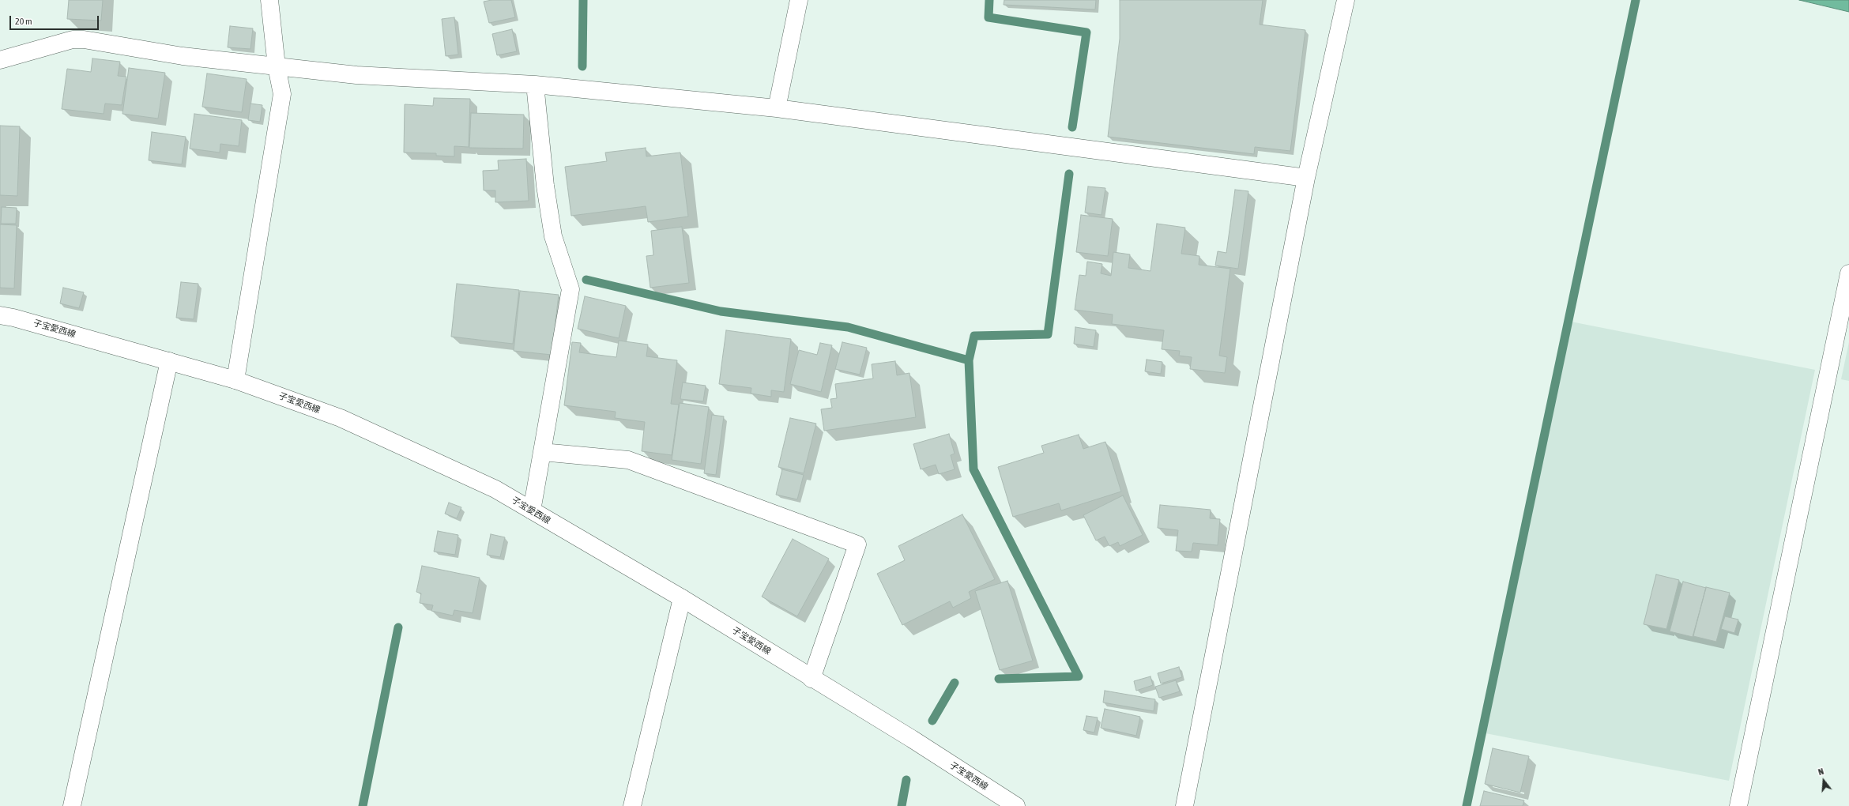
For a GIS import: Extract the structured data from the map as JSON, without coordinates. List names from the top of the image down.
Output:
{
  "streets": {
    "street": ["子宝愛西線"]
  },
  "scale_bar": "20 m",
  "north": "top"
}
